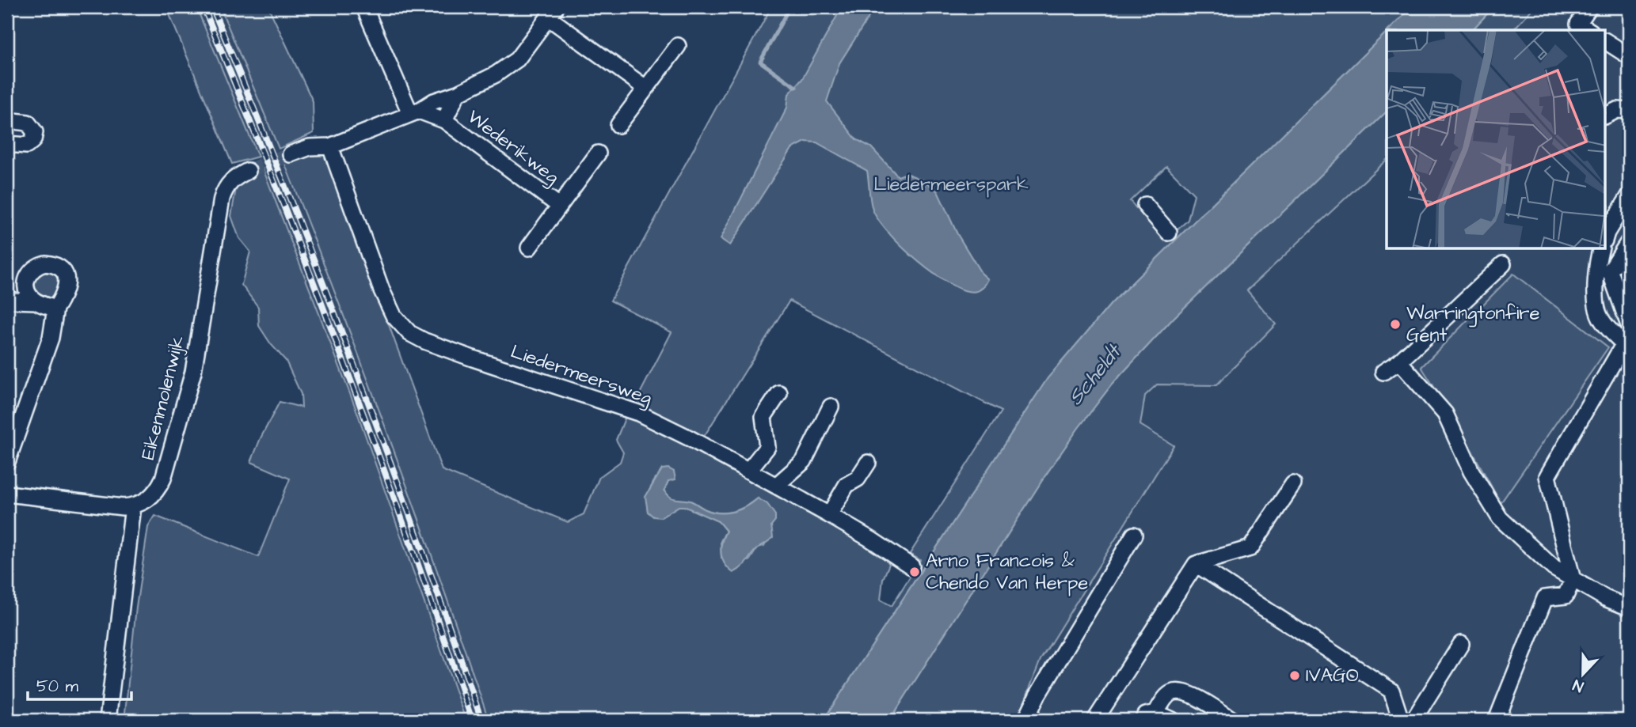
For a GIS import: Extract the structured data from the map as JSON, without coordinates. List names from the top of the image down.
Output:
{
  "streets": {
    "street": ["Wederikweg", "Liedermeersweg", "Eikenmolenwijk"]
  },
  "water": ["Scheldt"],
  "parks": ["Liedermeerspark"],
  "places": ["Warringtonfire Gent", "Arno Francois & Chendo Van Herpe", "IVAGO"],
  "scale_bar": "50 m",
  "north": "bottom"
}
